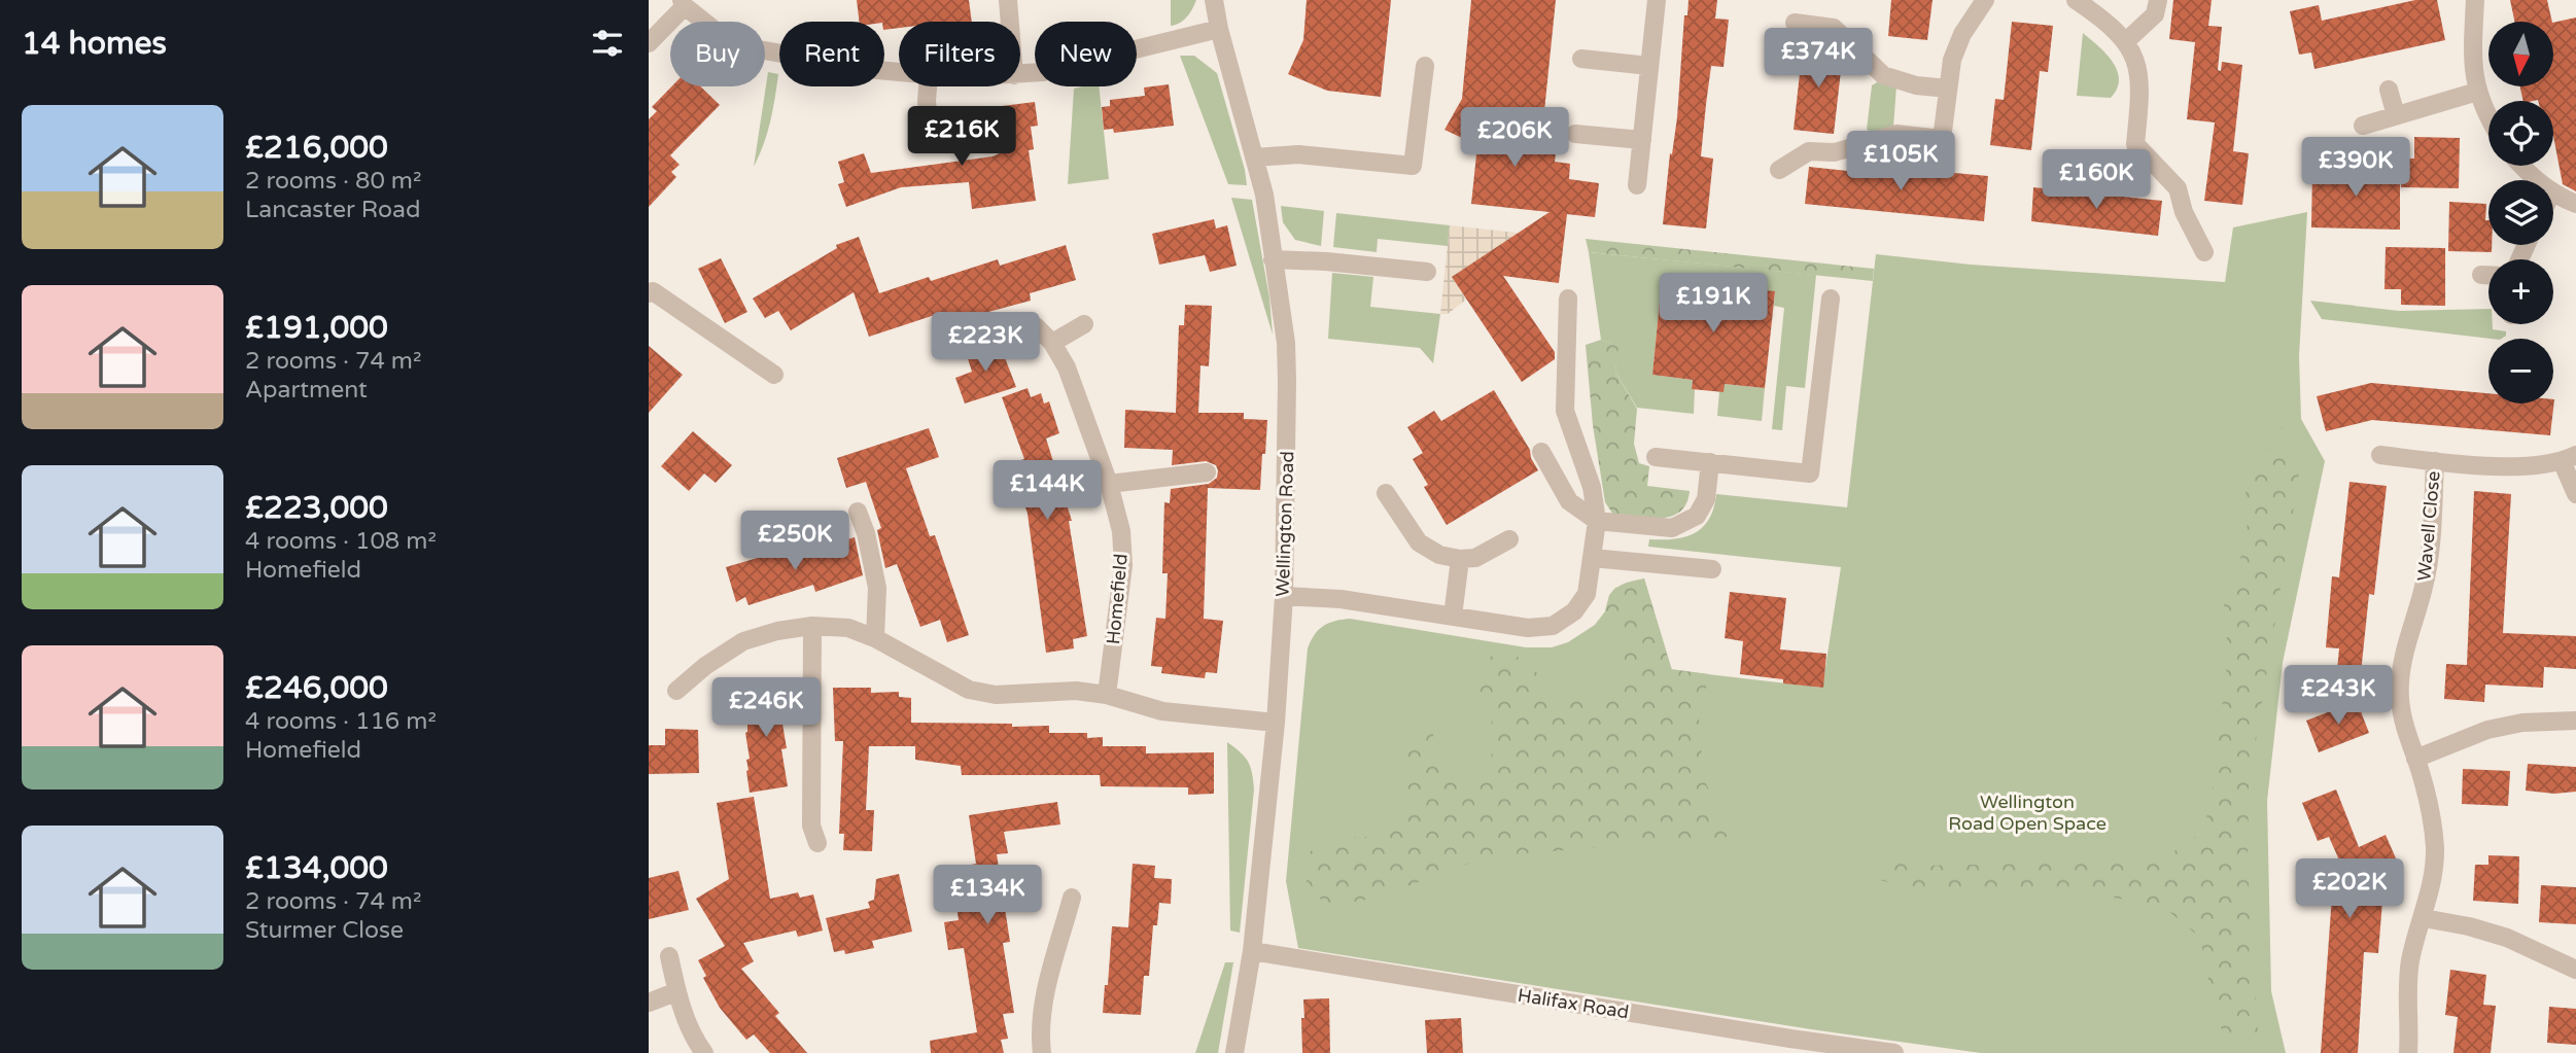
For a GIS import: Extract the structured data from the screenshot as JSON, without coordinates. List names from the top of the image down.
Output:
{
  "streets": {
    "street": [
      "Wellington Road",
      "Wavell Close",
      "Homefield",
      "Halifax Road"
    ]
  },
  "crossings": [
    ["Wellington Road", "Halifax Road"]
  ],
  "parks": ["Wellington Road Open Space"],
  "north": "bottom",
  "page": {
    "heading": "14 homes",
    "map_buttons": ["+", "−"],
    "chip": [
      "Buy",
      "Rent",
      "Filters",
      "New"
    ],
    "price": [
      "£374K",
      "£216K",
      "£206K",
      "£105K",
      "£390K",
      "£160K",
      "£191K",
      "£223K",
      "£144K",
      "£250K",
      "£243K",
      "£246K",
      "£202K",
      "£134K"
    ],
    "list": [
      {
        "name": "£216,000",
        "note": "2 rooms · 80 m² · Lancaster Road"
      },
      {
        "name": "£191,000",
        "note": "2 rooms · 74 m² · Apartment"
      },
      {
        "name": "£223,000",
        "note": "4 rooms · 108 m² · Homefield"
      },
      {
        "name": "£246,000",
        "note": "4 rooms · 116 m² · Homefield"
      },
      {
        "name": "£134,000",
        "note": "2 rooms · 74 m² · Sturmer Close"
      }
    ]
  }
}
